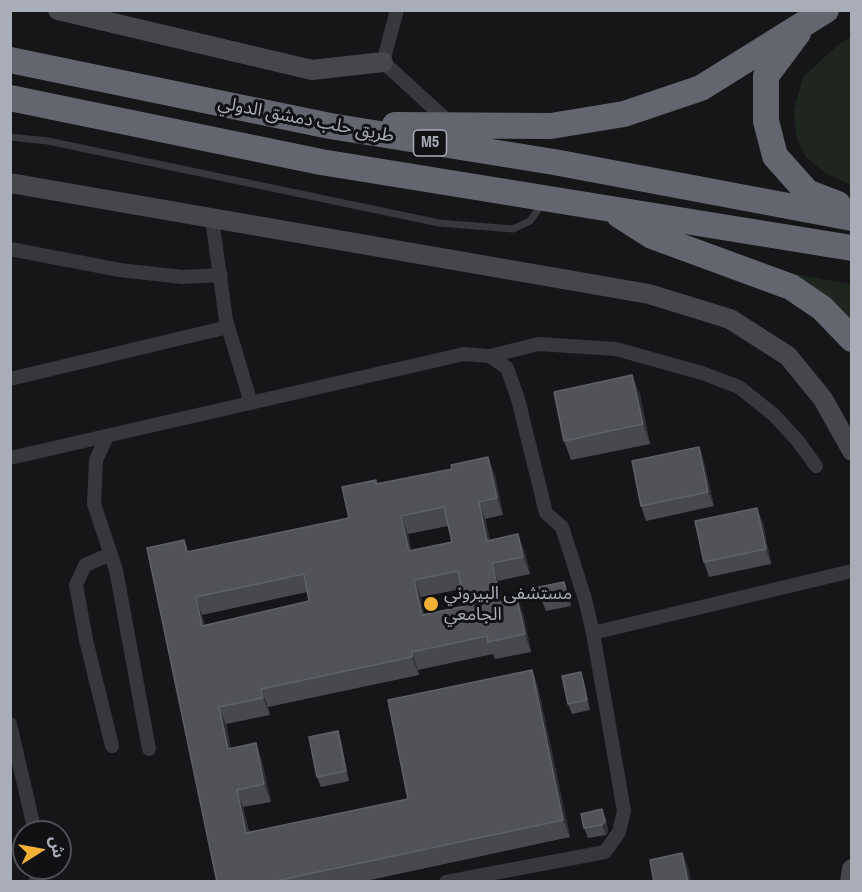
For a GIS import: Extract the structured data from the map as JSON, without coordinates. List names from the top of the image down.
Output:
{
  "streets": {
    "highway": ["طريق حلب دمشق الدولي", "M5"]
  },
  "places": ["مستشفى البيروني الجامعي"],
  "north": "right"
}
